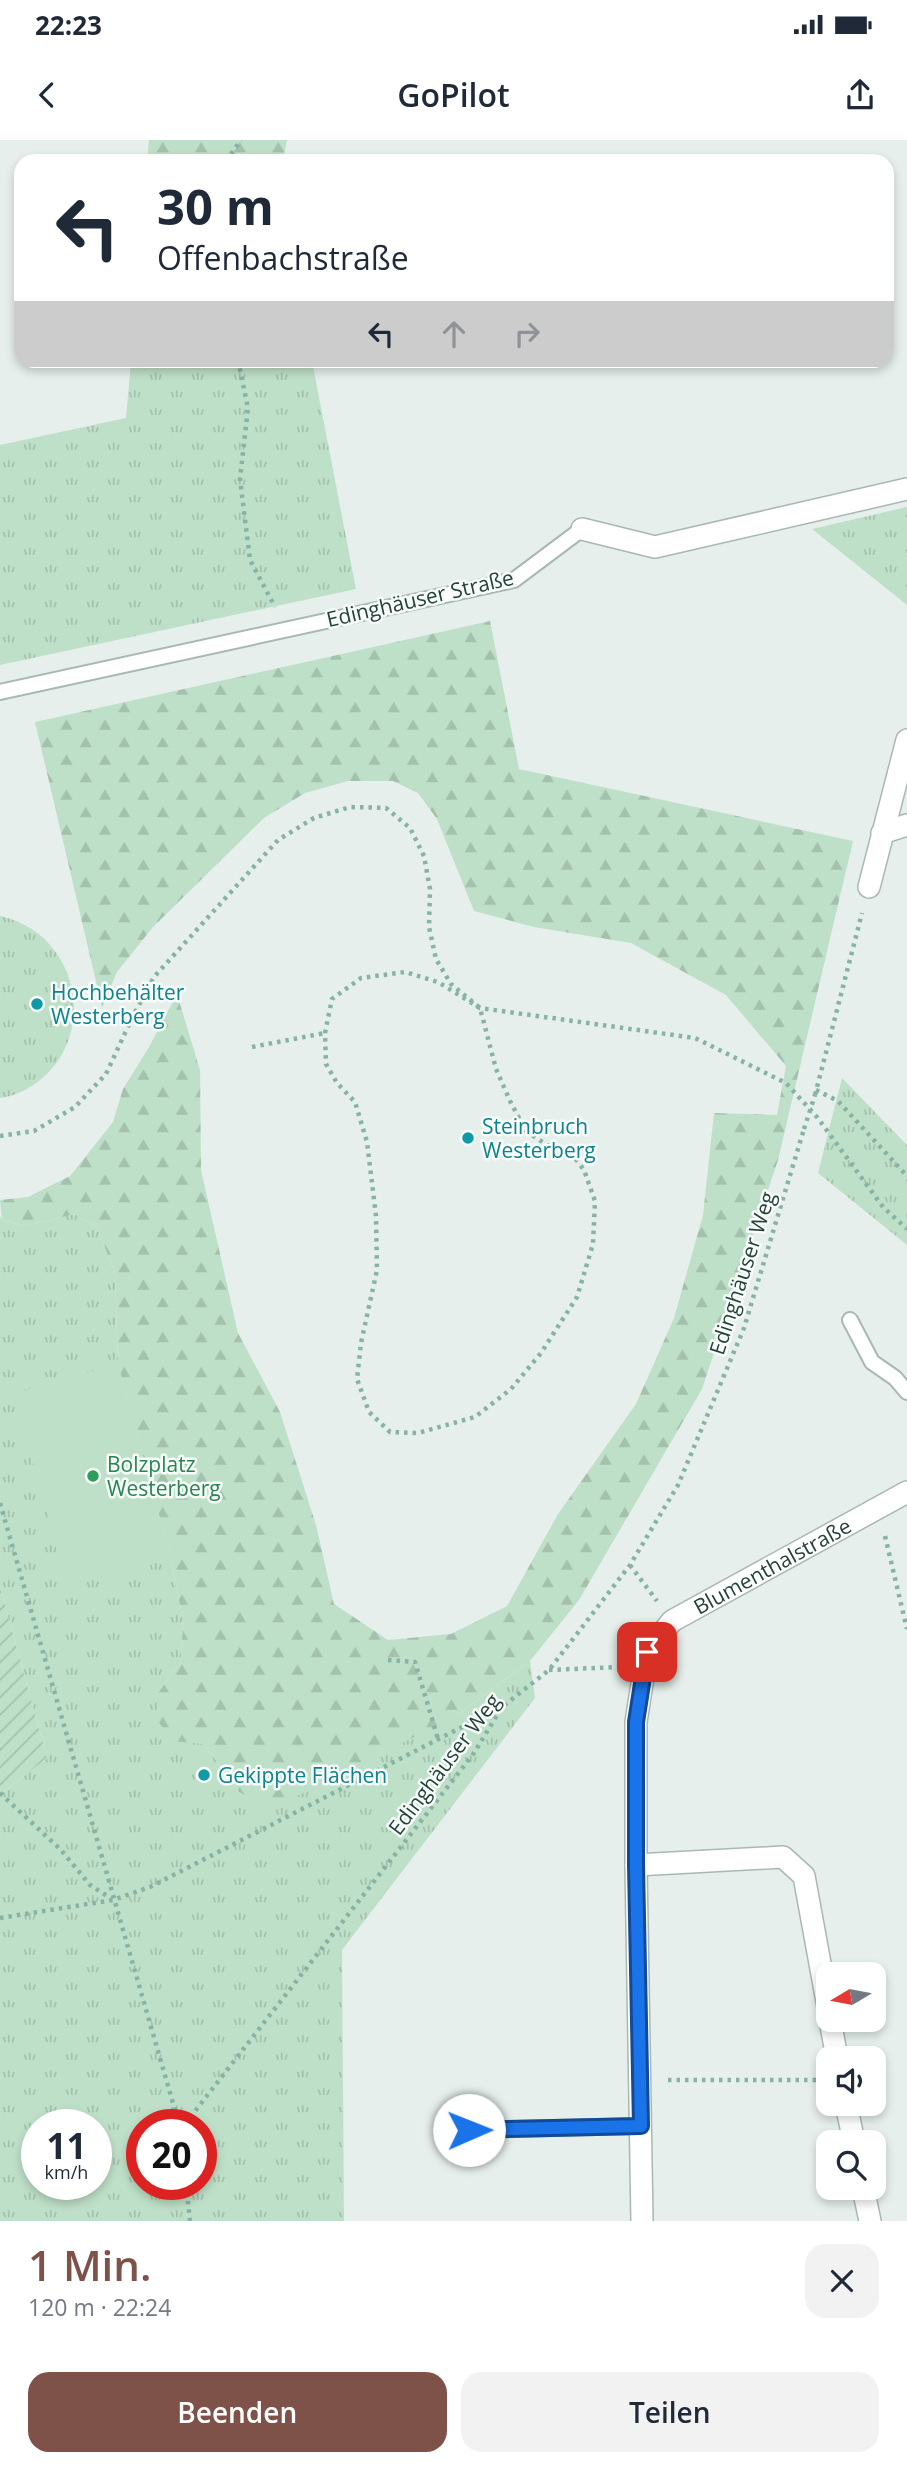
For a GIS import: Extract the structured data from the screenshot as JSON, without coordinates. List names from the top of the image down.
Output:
{
  "streets": {
    "street": ["Edinghäuser Straße", "Blumenthalstraße"],
    "path": ["Edinghäuser Weg"]
  },
  "places": [
    "Hochbehälter Westerberg",
    "Steinbruch Westerberg",
    "Bolzplatz Westerberg",
    "Gekippte Flächen"
  ],
  "north": "left",
  "page": {
    "status": "22:23",
    "header": "GoPilot",
    "turn": ["30 m", "Offenbachstraße"],
    "speed": "11 km/h",
    "limit": "20",
    "heading": ["1 Min.", "120 m · 22:24"],
    "buttons": ["Beenden", "Teilen"]
  }
}
